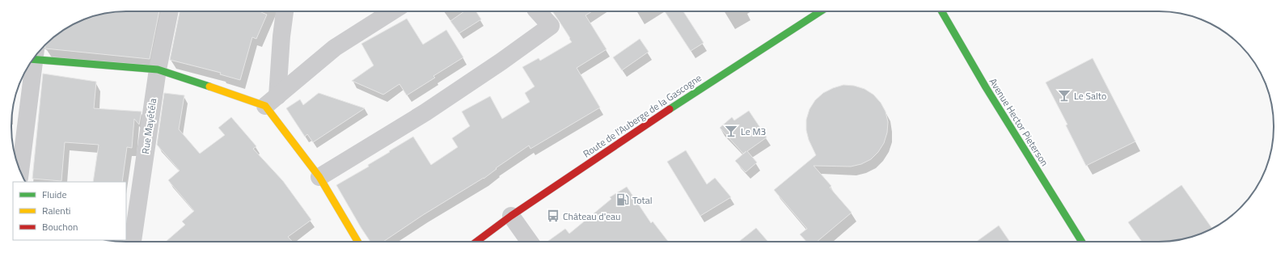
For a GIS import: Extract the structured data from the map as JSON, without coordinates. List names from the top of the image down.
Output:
{
  "streets": {
    "street": ["Route de l'Auberge de la Gascogne", "Avenue Hector Pieterson", "Rue Mayétéla"]
  },
  "places": {
    "bar": ["Le Salto", "Le M3"],
    "fuel station": ["Total"],
    "bus stop": ["Château d'eau"]
  },
  "legend": ["Fluide", "Ralenti", "Bouchon"]
}
